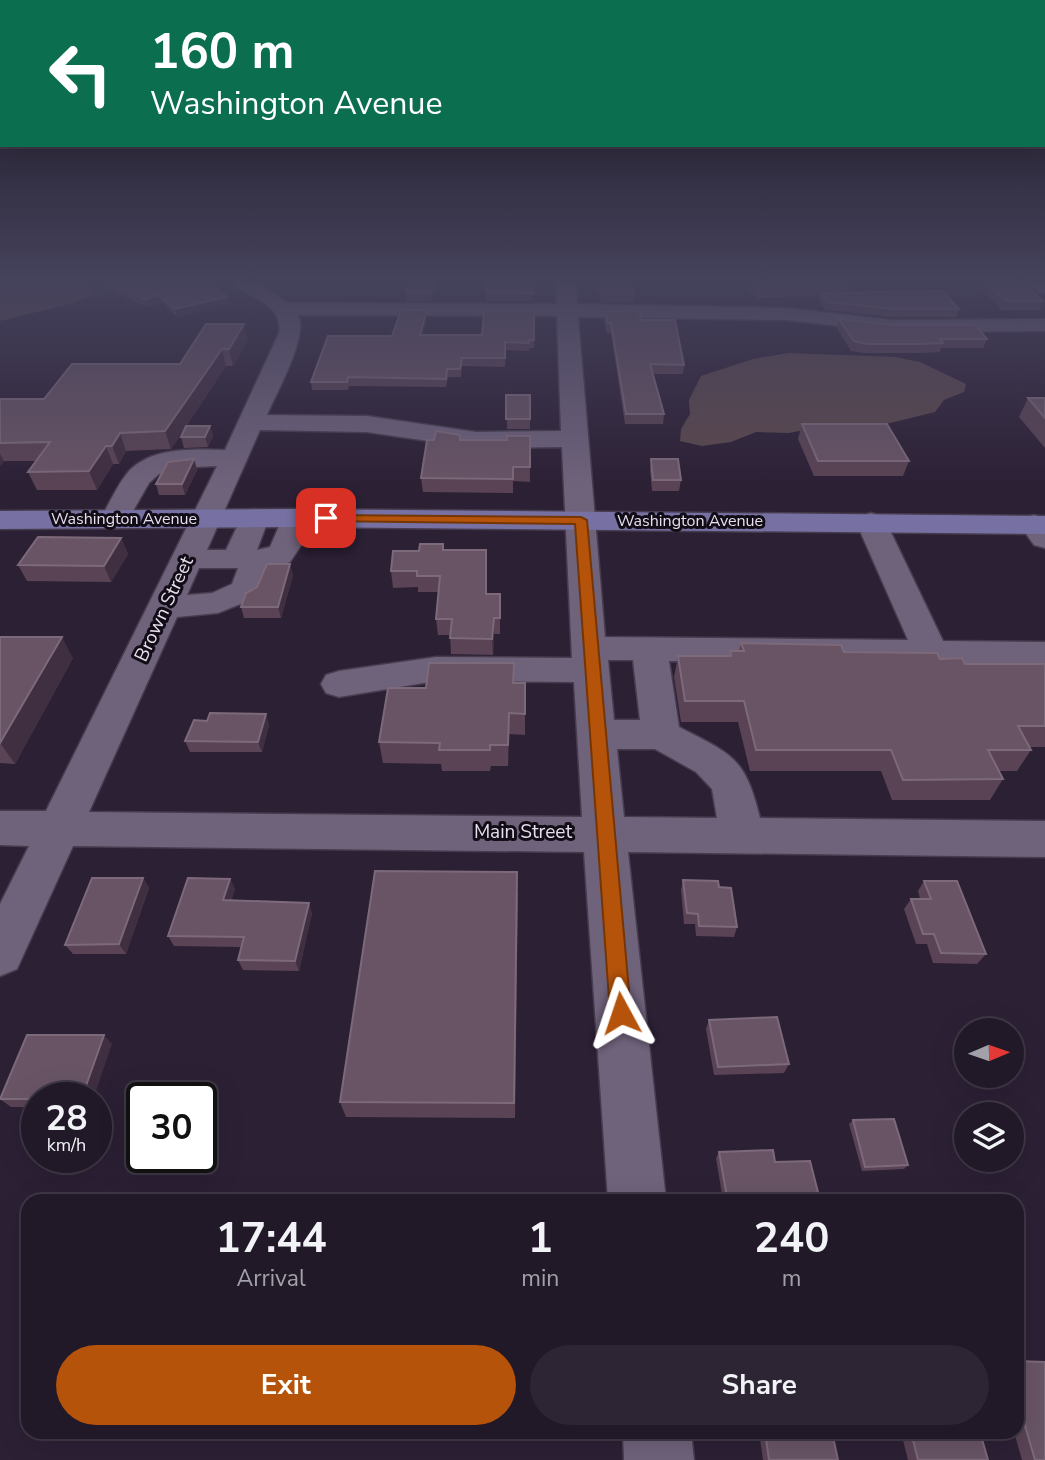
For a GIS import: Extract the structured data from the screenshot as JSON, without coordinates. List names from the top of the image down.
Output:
{
  "streets": {
    "main road": ["Washington Avenue"],
    "street": ["Brown Street", "Main Street"]
  },
  "crossings": [
    ["Washington Avenue", "Brown Street"],
    ["Brown Street", "Main Street"]
  ],
  "north": "right",
  "page": {
    "turn": ["160 m", "Washington Avenue"],
    "speed": "28 km/h",
    "limit": "30",
    "eta": [
      "17:44",
      "Arrival",
      "1",
      "min",
      "240",
      "m"
    ],
    "buttons": ["Exit", "Share"]
  }
}
